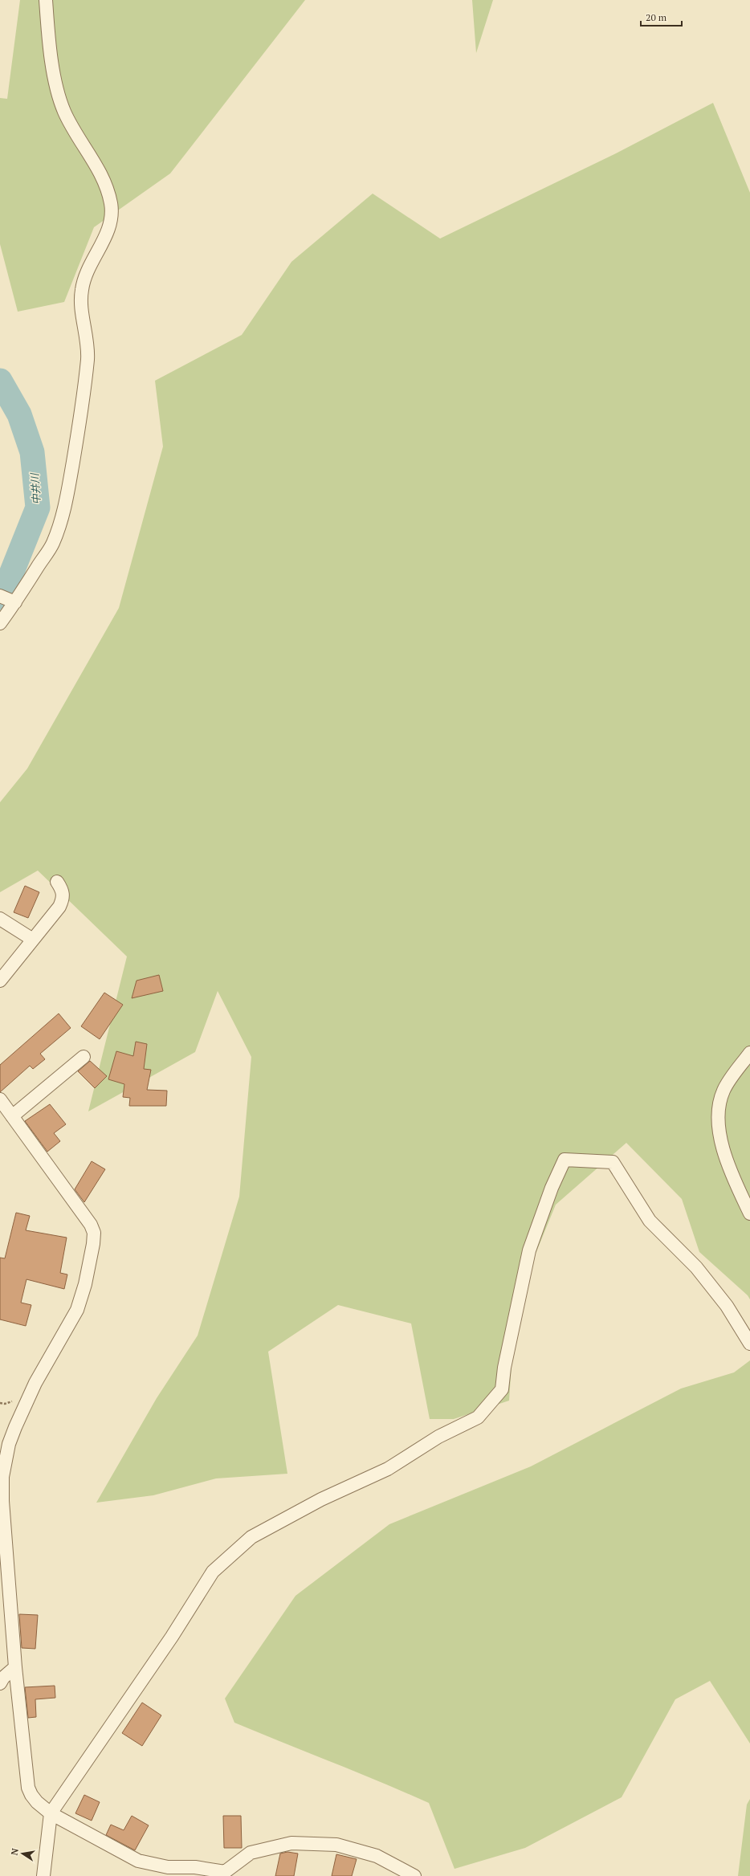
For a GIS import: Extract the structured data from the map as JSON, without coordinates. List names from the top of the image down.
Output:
{
  "water": ["中井川"],
  "scale_bar": "20 m",
  "north": "left"
}
